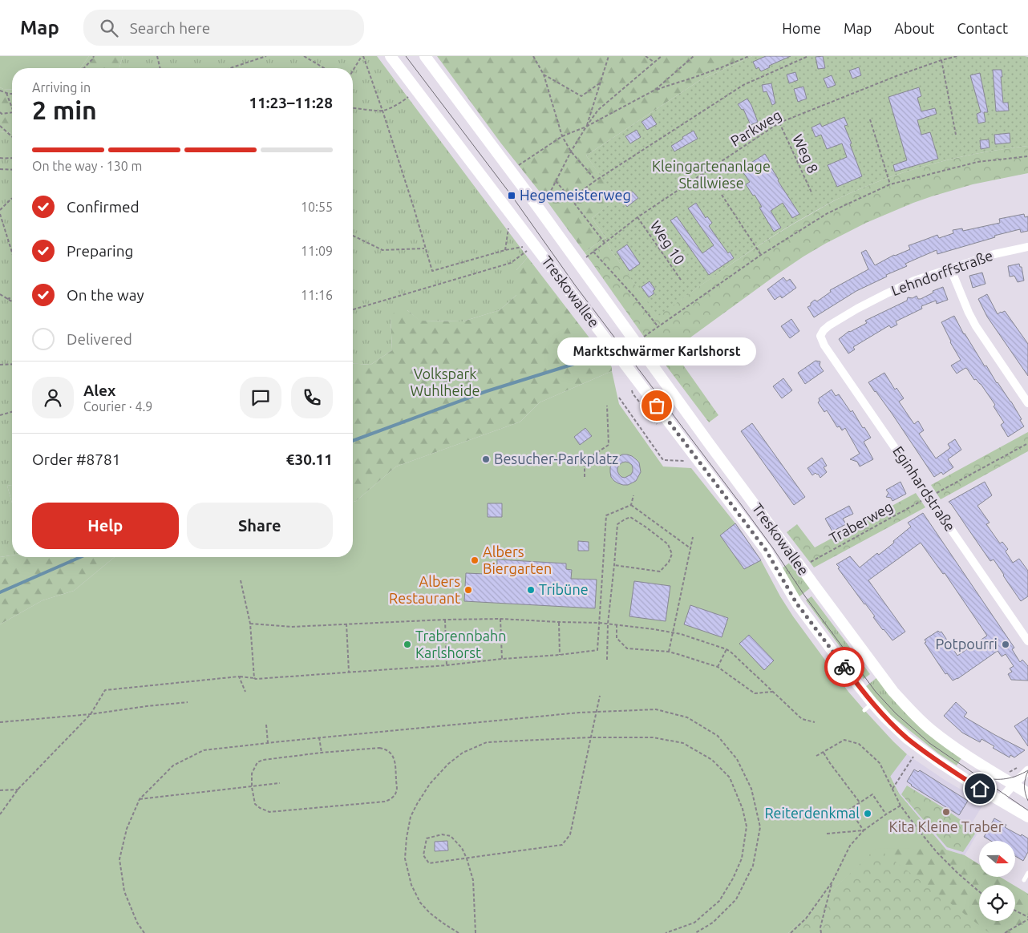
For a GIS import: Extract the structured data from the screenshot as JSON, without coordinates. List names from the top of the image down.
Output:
{
  "streets": {
    "main road": ["Treskowallee"],
    "street": ["Lehndorffstraße", "Eginhardstraße"],
    "path": [
      "Parkweg",
      "Weg 8",
      "Weg 10",
      "Traberweg"
    ]
  },
  "crossings": [
    ["Parkweg", "Weg 8"],
    ["Parkweg", "Weg 10"],
    ["Lehndorffstraße", "Eginhardstraße"]
  ],
  "parks": ["Kleingartenanlage Stallwiese", "Volkspark Wuhlheide"],
  "places": {
    "transit": ["Hegemeisterweg"],
    "other": [
      "Marktschwärmer Karlshorst",
      "Besucher-Parkplatz",
      "Albers Biergarten",
      "Albers Restaurant",
      "Tribüne",
      "Trabrennbahn Karlshorst",
      "Potpourri",
      "Kita Kleine Traber",
      "Reiterdenkmal"
    ]
  },
  "north": "right",
  "page": {
    "header": "Map",
    "search": "Search here",
    "nav": [
      "Home",
      "Map",
      "About",
      "Contact"
    ],
    "heading": ["2 min", "Arriving in", "11:23–11:28"],
    "panel": [
      "Alex",
      "Courier · 4.9",
      "Order #8781",
      "€30.11"
    ],
    "bar": "On the way · 130 m",
    "list": [
      ["Confirmed", "10:55"],
      ["Preparing", "11:09"],
      ["On the way", "11:16"],
      "Delivered"
    ],
    "bubble": "Marktschwärmer Karlshorst",
    "buttons": ["Help", "Share"]
  }
}
